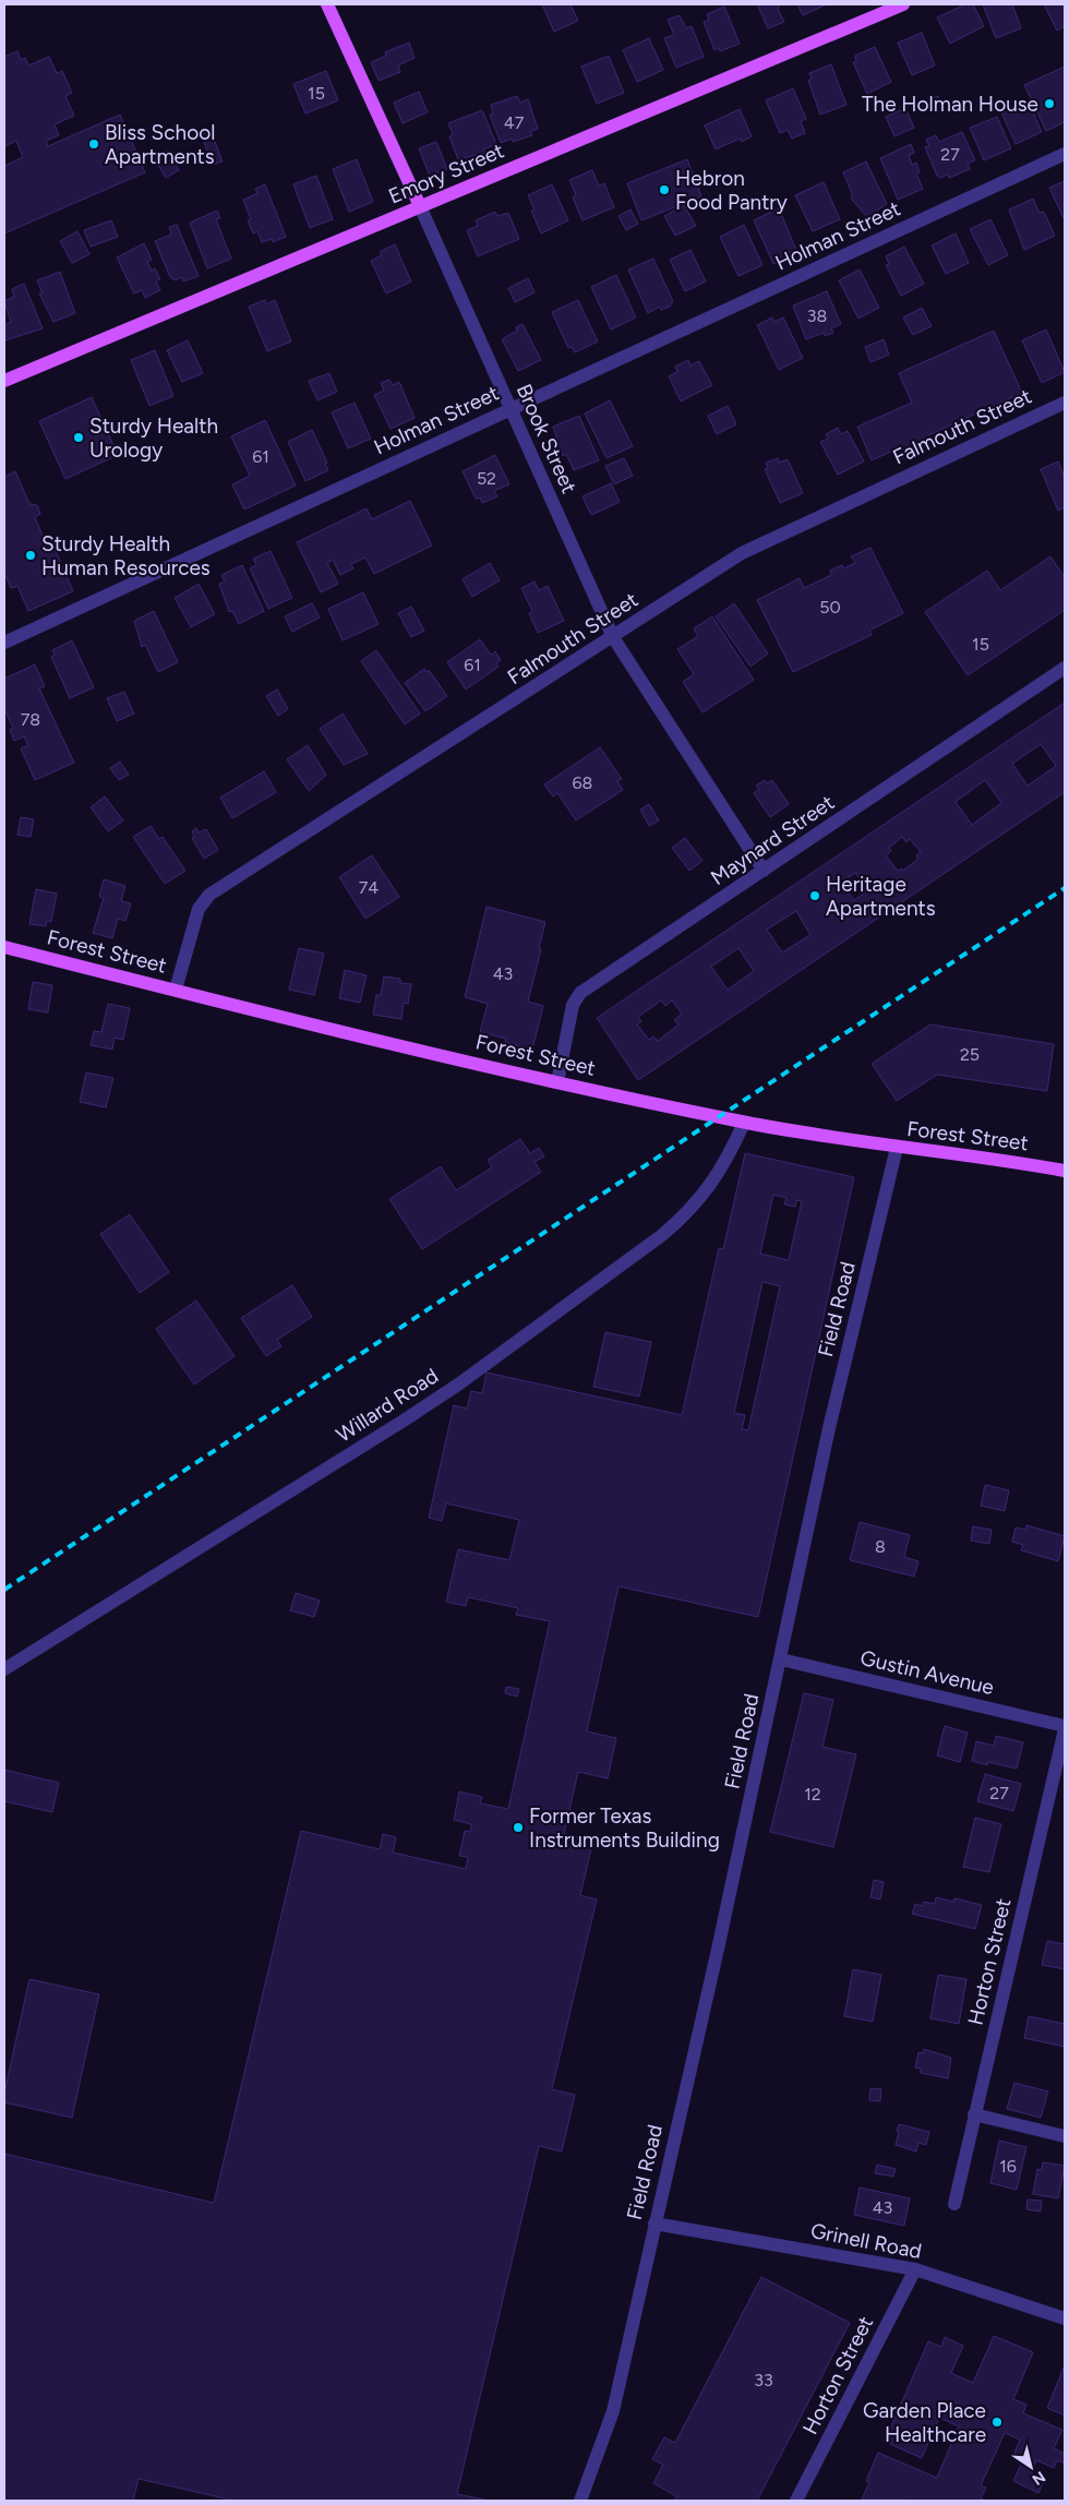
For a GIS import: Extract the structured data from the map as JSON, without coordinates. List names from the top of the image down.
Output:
{
  "streets": {
    "main road": ["Emory Street", "Brook Street", "Forest Street"],
    "street": [
      "Holman Street",
      "Falmouth Street",
      "Maynard Street",
      "Field Road",
      "Willard Road",
      "Gustin Avenue",
      "Horton Street",
      "Grinell Road"
    ]
  },
  "crossings": [
    ["Emory Street", "Brook Street"],
    ["Holman Street", "Brook Street"],
    ["Falmouth Street", "Brook Street"],
    ["Falmouth Street", "Forest Street"],
    ["Brook Street", "Maynard Street"],
    ["Maynard Street", "Forest Street"],
    ["Forest Street", "Field Road"],
    ["Forest Street", "Willard Road"],
    ["Field Road", "Gustin Avenue"],
    ["Field Road", "Grinell Road"],
    ["Gustin Avenue", "Horton Street"],
    ["Horton Street", "Grinell Road"]
  ],
  "places": [
    "The Holman House",
    "Bliss School Apartments",
    "Hebron Food Pantry",
    "Sturdy Health Urology",
    "Sturdy Health Human Resources",
    "Heritage Apartments",
    "Former Texas Instruments Building",
    "Garden Place Healthcare"
  ],
  "house_numbers": [
    "15",
    "47",
    "27",
    "38",
    "61",
    "52",
    "50",
    "15",
    "61",
    "78",
    "68",
    "74",
    "43",
    "25",
    "8",
    "27",
    "12",
    "16",
    "43",
    "33"
  ],
  "north": "bottom right"
}
